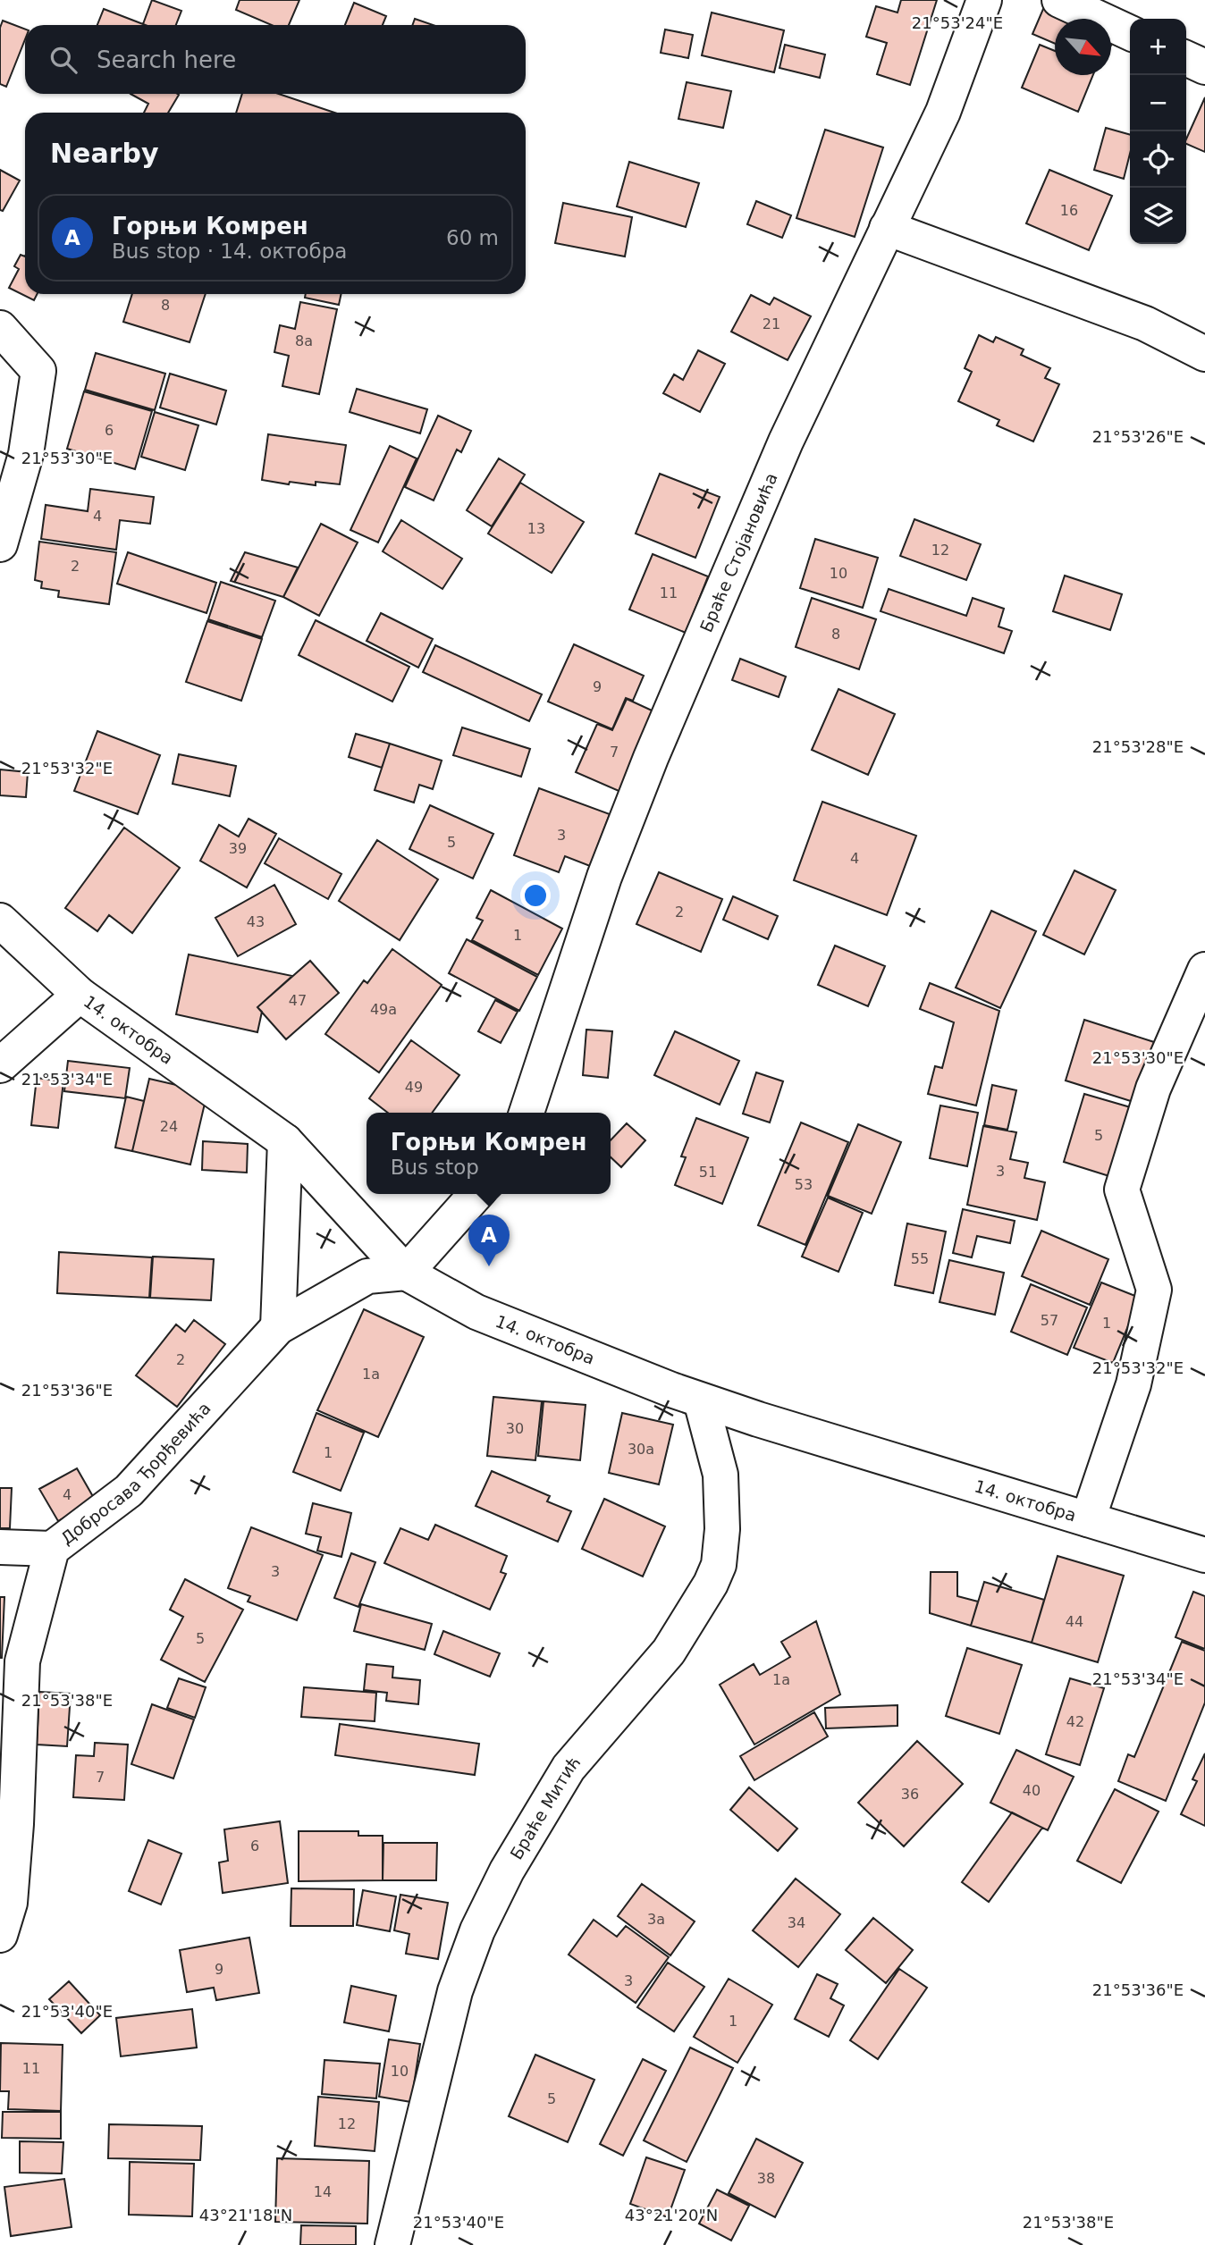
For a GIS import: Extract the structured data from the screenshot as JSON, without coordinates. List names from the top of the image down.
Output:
{
  "streets": {
    "street": [
      "Браће Стојановића",
      "14. октобра",
      "Добросава Ђорђевића",
      "Браће Митић"
    ]
  },
  "crossings": [
    ["14. октобра", "Добросава Ђорђевића"],
    ["14. октобра", "Браће Митић"]
  ],
  "house_numbers": [
    "16",
    "8",
    "21",
    "8a",
    "6",
    "4",
    "13",
    "12",
    "2",
    "10",
    "11",
    "8",
    "9",
    "7",
    "3",
    "5",
    "39",
    "4",
    "2",
    "43",
    "1",
    "47",
    "49a",
    "49",
    "24",
    "5",
    "3",
    "51",
    "53",
    "55",
    "57",
    "1",
    "2",
    "1a",
    "30",
    "30a",
    "1",
    "4",
    "3",
    "44",
    "5",
    "1a",
    "42",
    "7",
    "40",
    "36",
    "6",
    "3a",
    "34",
    "9",
    "3",
    "1",
    "11",
    "10",
    "5",
    "12",
    "38",
    "14"
  ],
  "north": "bottom right",
  "page": {
    "map_buttons": ["+", "−"],
    "search": "Search here",
    "heading": "Nearby",
    "list": [
      {
        "mark": "A",
        "name": "Горњи Комрен",
        "note": "Bus stop · 14. октобра",
        "value": "60 m"
      }
    ],
    "popup": ["Горњи Комрен", "Bus stop"],
    "pins": "A"
  },
  "coordinates": [
    "21°53'24\"E",
    "21°53'26\"E",
    "21°53'30\"E",
    "21°53'28\"E",
    "21°53'32\"E",
    "21°53'34\"E",
    "21°53'36\"E",
    "21°53'38\"E",
    "21°53'40\"E",
    "43°21'18\"N",
    "43°21'20\"N"
  ]
}
